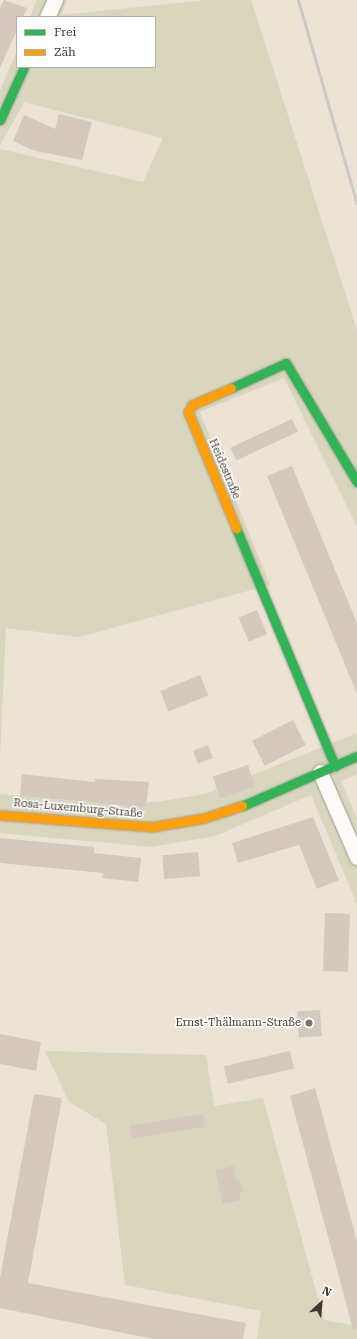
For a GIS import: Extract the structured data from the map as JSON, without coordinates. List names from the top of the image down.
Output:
{
  "streets": {
    "street": ["Heidestraße", "Rosa-Luxemburg-Straße"]
  },
  "crossings": [
    ["Heidestraße", "Rosa-Luxemburg-Straße"]
  ],
  "places": ["Ernst-Thälmann-Straße"],
  "legend": ["Frei", "Zäh"],
  "north": "top right"
}
